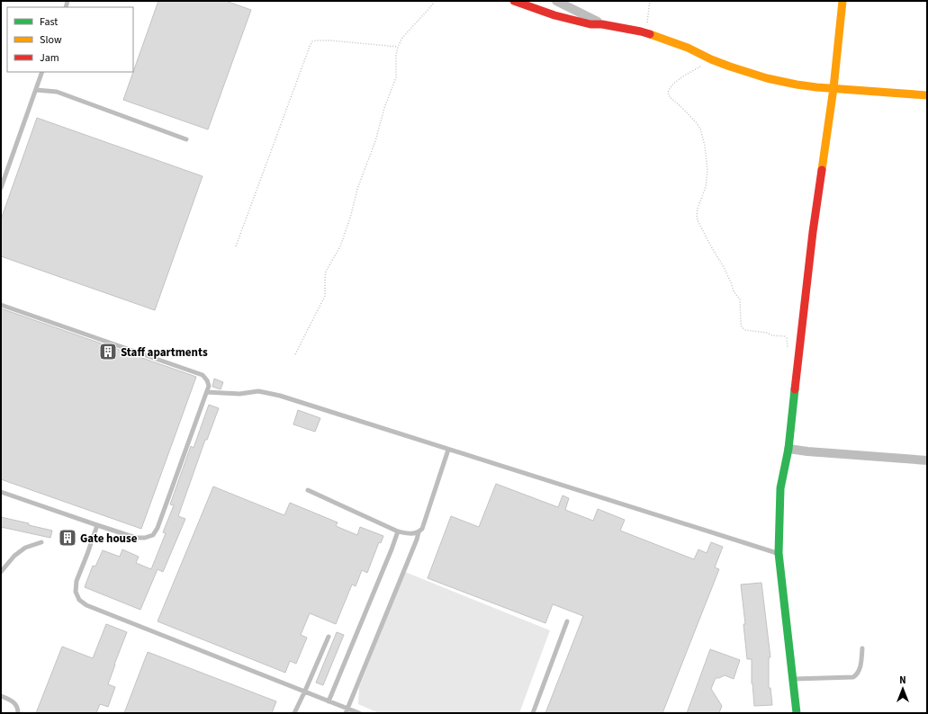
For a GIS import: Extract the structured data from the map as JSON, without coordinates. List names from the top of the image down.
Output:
{
  "places": {
    "building": ["Staff apartments", "Gate house"]
  },
  "legend": ["Fast", "Slow", "Jam"],
  "north": "top"
}
